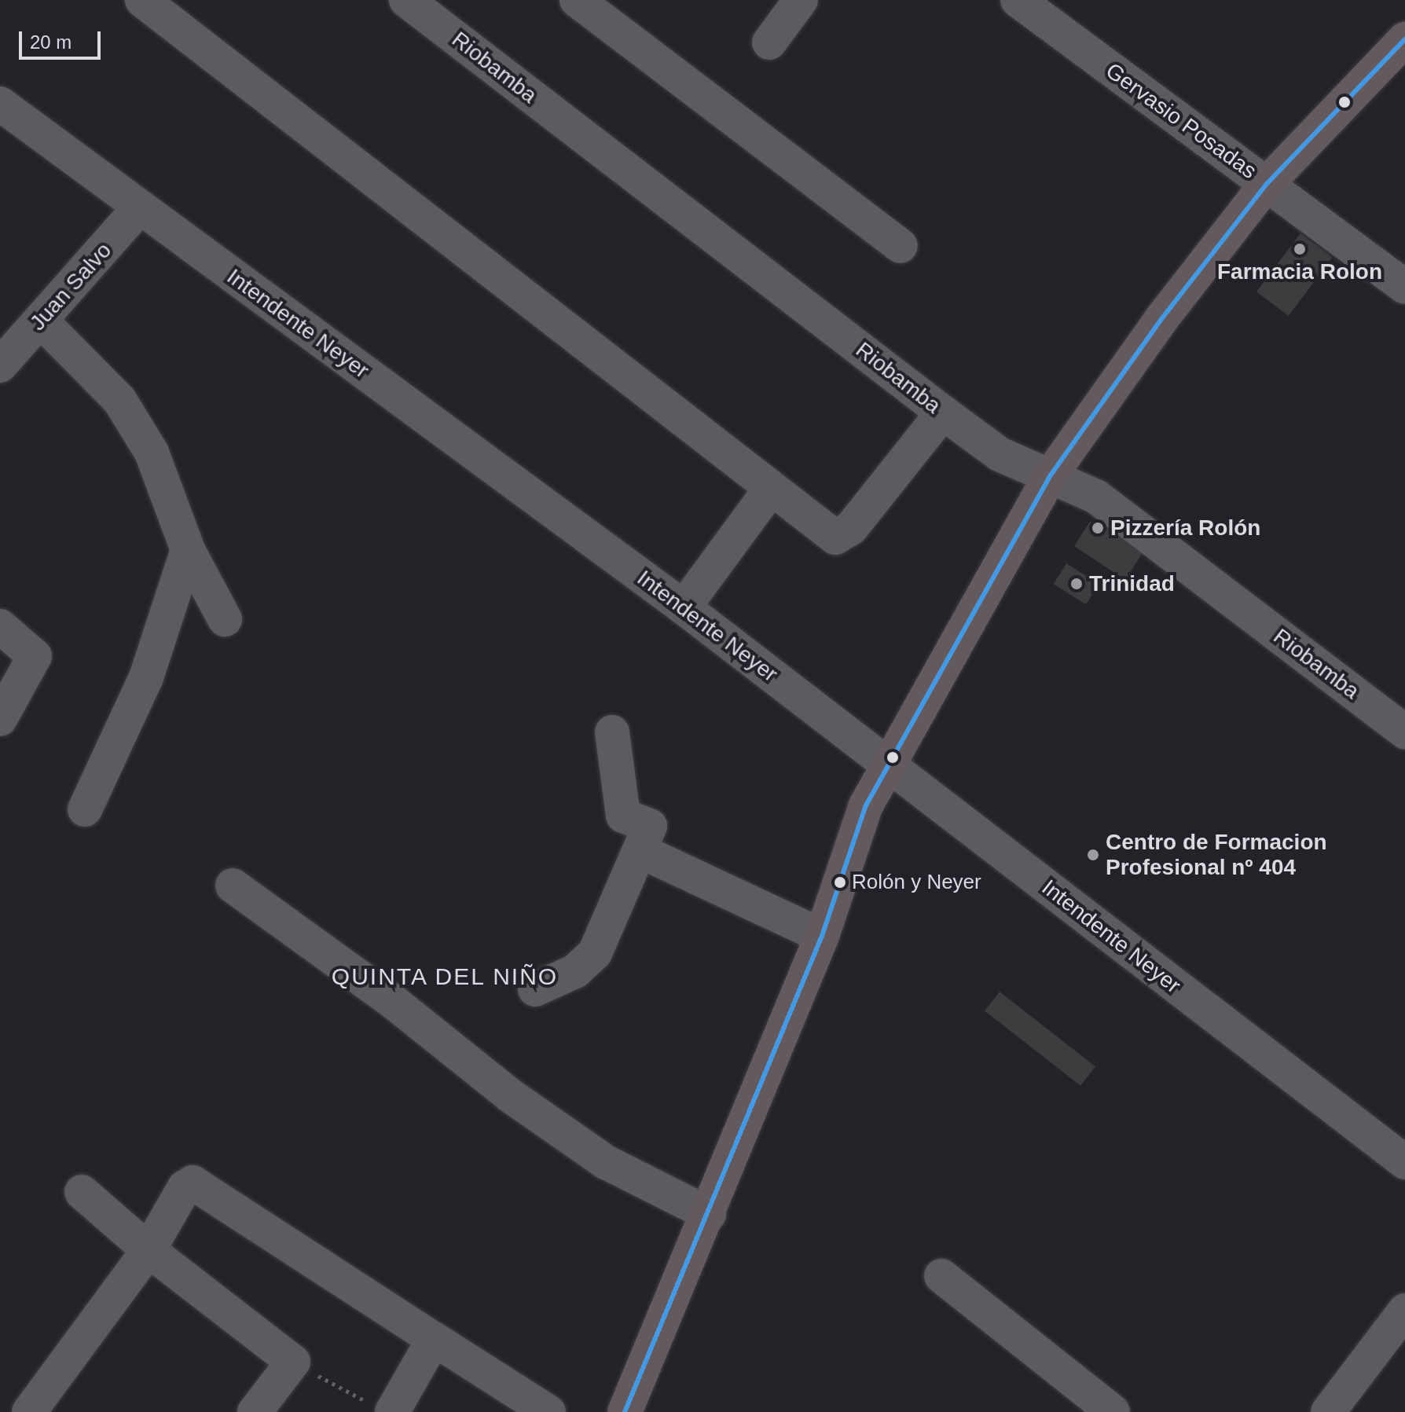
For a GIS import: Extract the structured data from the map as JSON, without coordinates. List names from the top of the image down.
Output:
{
  "streets": {
    "street": [
      "Riobamba",
      "Gervasio Posadas",
      "Juan Salvo",
      "Intendente Neyer"
    ]
  },
  "crossings": [
    ["Juan Salvo", "Intendente Neyer"]
  ],
  "districts": ["QUINTA DEL NIÑO"],
  "places": [
    "Farmacia Rolon",
    "Pizzería Rolón",
    "Trinidad",
    "Centro de Formacion Profesional nº 404",
    "Rolón y Neyer"
  ],
  "scale_bar": "20 m"
}
